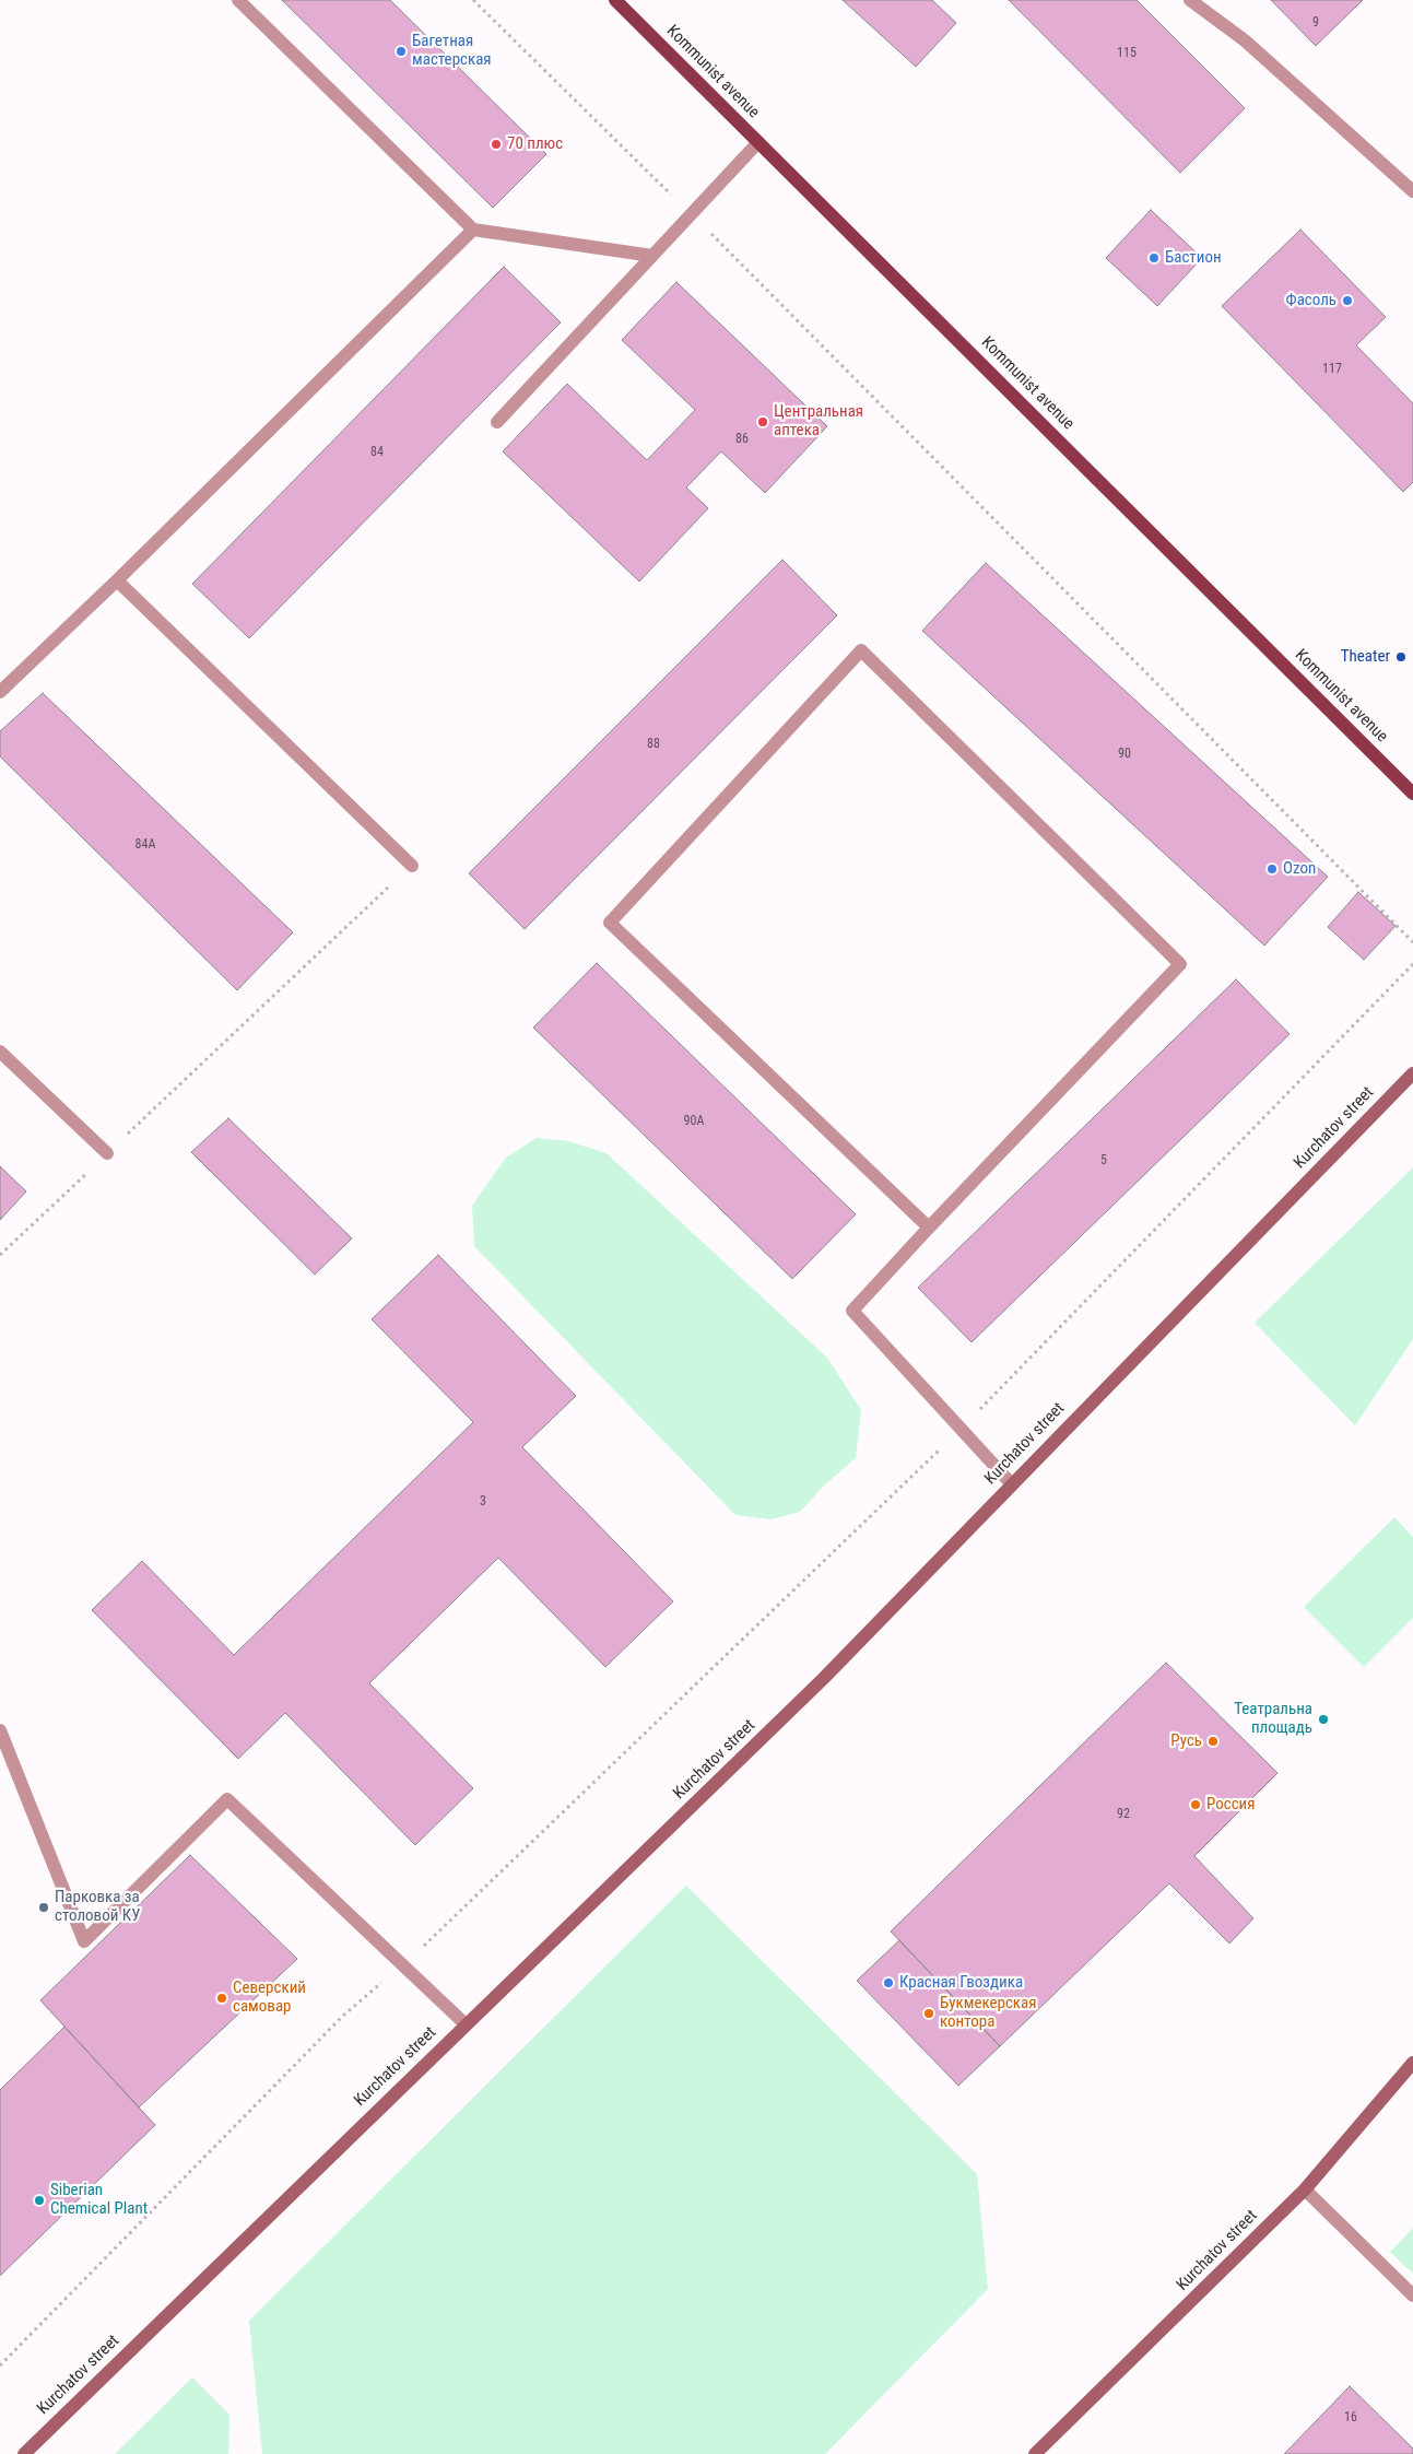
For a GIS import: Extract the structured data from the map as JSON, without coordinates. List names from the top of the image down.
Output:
{
  "streets": {
    "main road": ["Kommunist avenue"],
    "street": ["Kurchatov street"]
  },
  "places": [
    "Багетная мастерская",
    "70 плюс",
    "Бастион",
    "Фасоль",
    "Центральная аптека",
    "Theater",
    "Ozon",
    "Театральна площадь",
    "Русь",
    "Россия",
    "Парковка за столовой КУ",
    "Красная Гвоздика",
    "Северский самовар",
    "Букмекерская контора",
    "Siberian Chemical Plant"
  ],
  "house_numbers": [
    "9",
    "115",
    "117",
    "86",
    "84",
    "88",
    "90",
    "84А",
    "90А",
    "5",
    "3",
    "92",
    "16"
  ]
}
